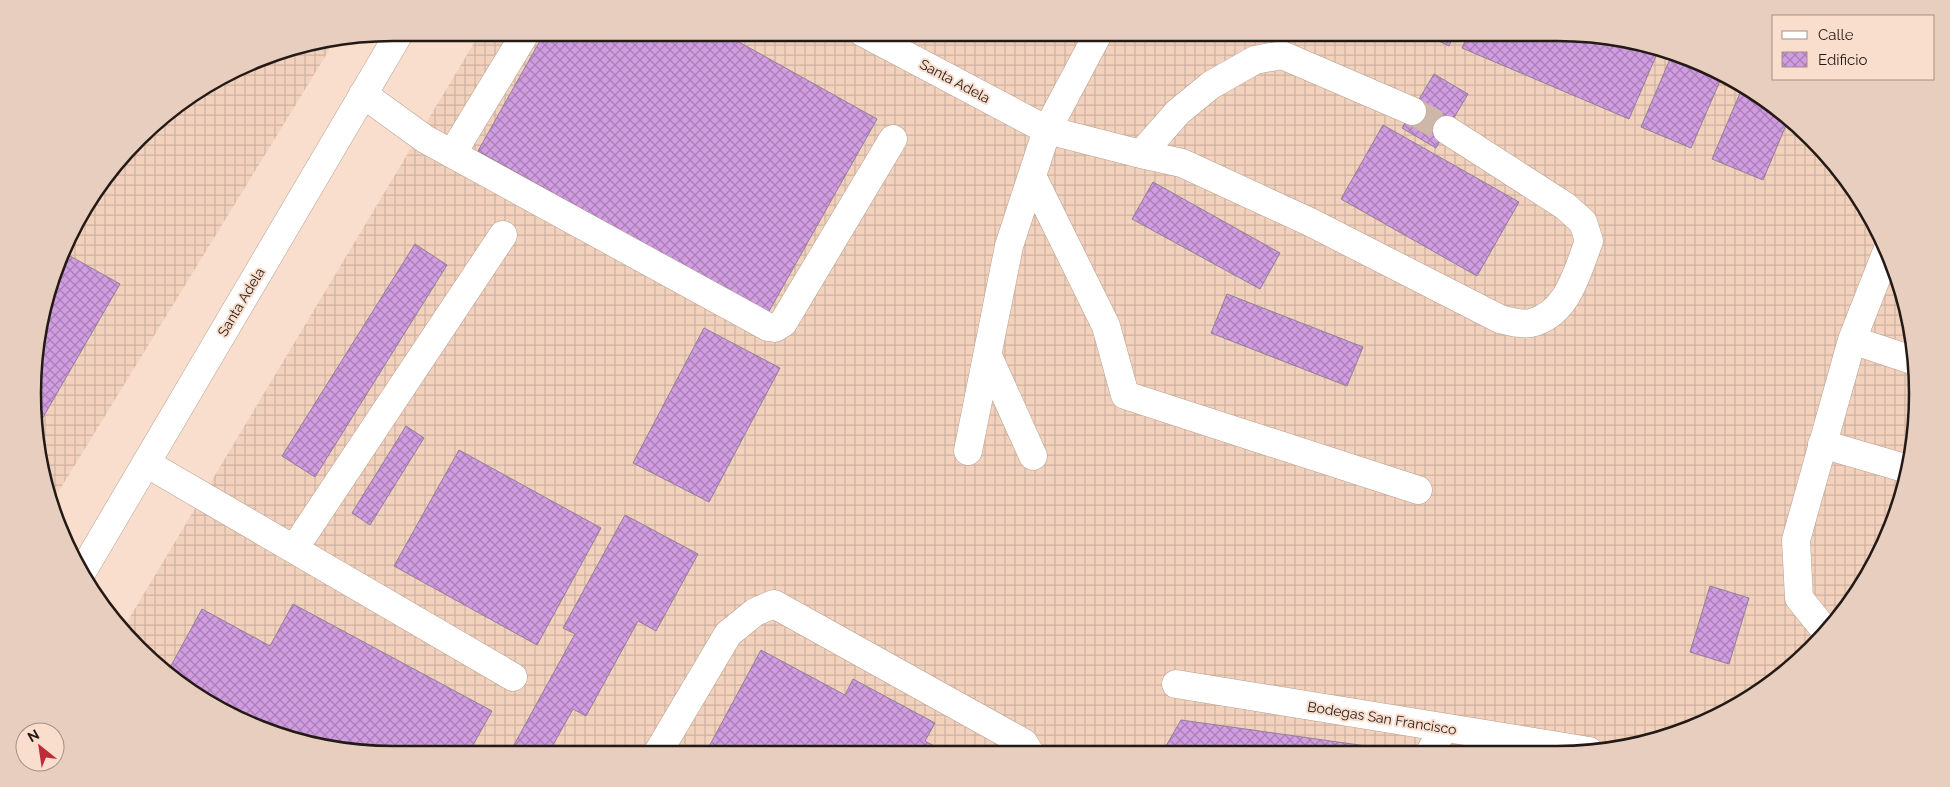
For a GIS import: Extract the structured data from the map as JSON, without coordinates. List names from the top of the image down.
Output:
{
  "streets": {
    "street": ["Santa Adela", "Bodegas San Francisco"]
  },
  "legend": ["Calle", "Edificio"],
  "north": "top left"
}
